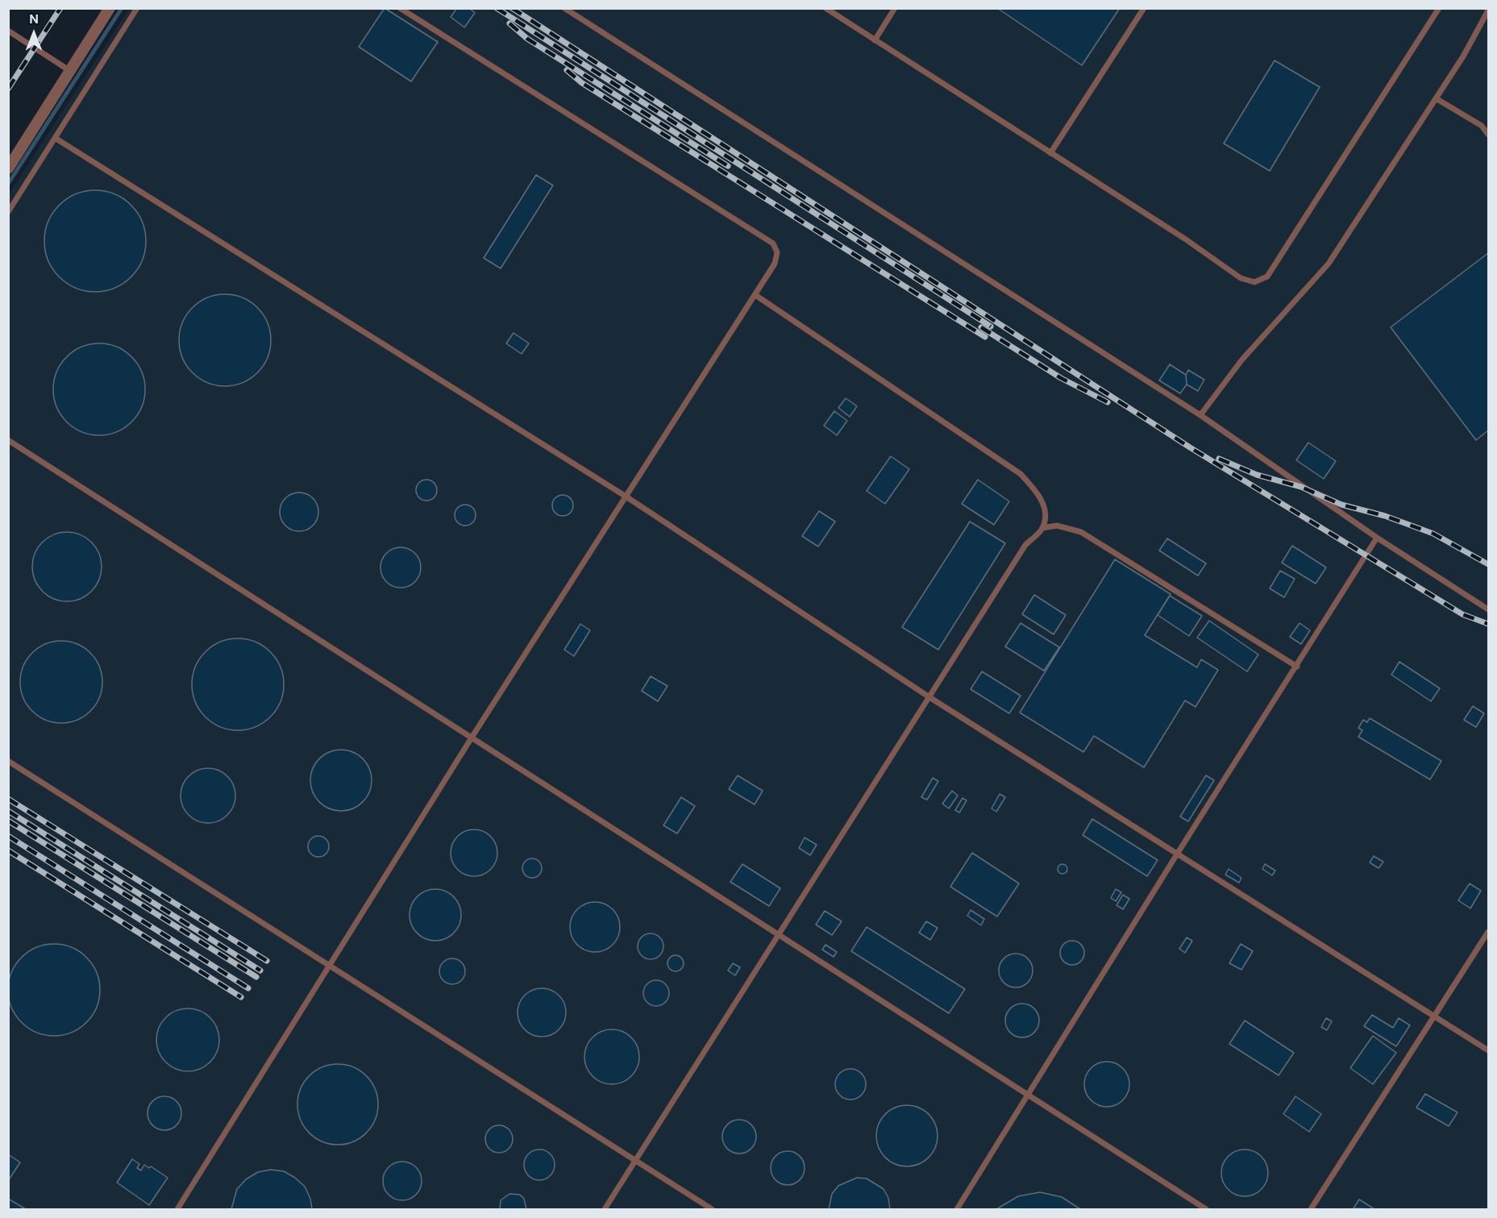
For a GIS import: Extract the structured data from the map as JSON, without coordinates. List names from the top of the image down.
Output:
{
  "north": "top"
}
